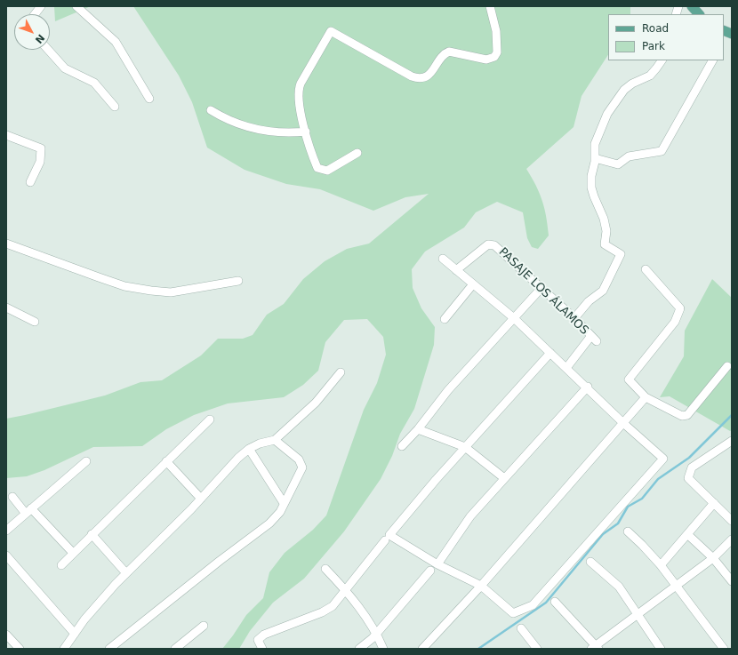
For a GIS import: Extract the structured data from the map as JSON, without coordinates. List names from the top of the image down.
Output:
{
  "streets": {
    "street": ["PASAJE LOS ÁLAMOS"]
  },
  "legend": ["Road", "Park"],
  "north": "bottom right"
}
